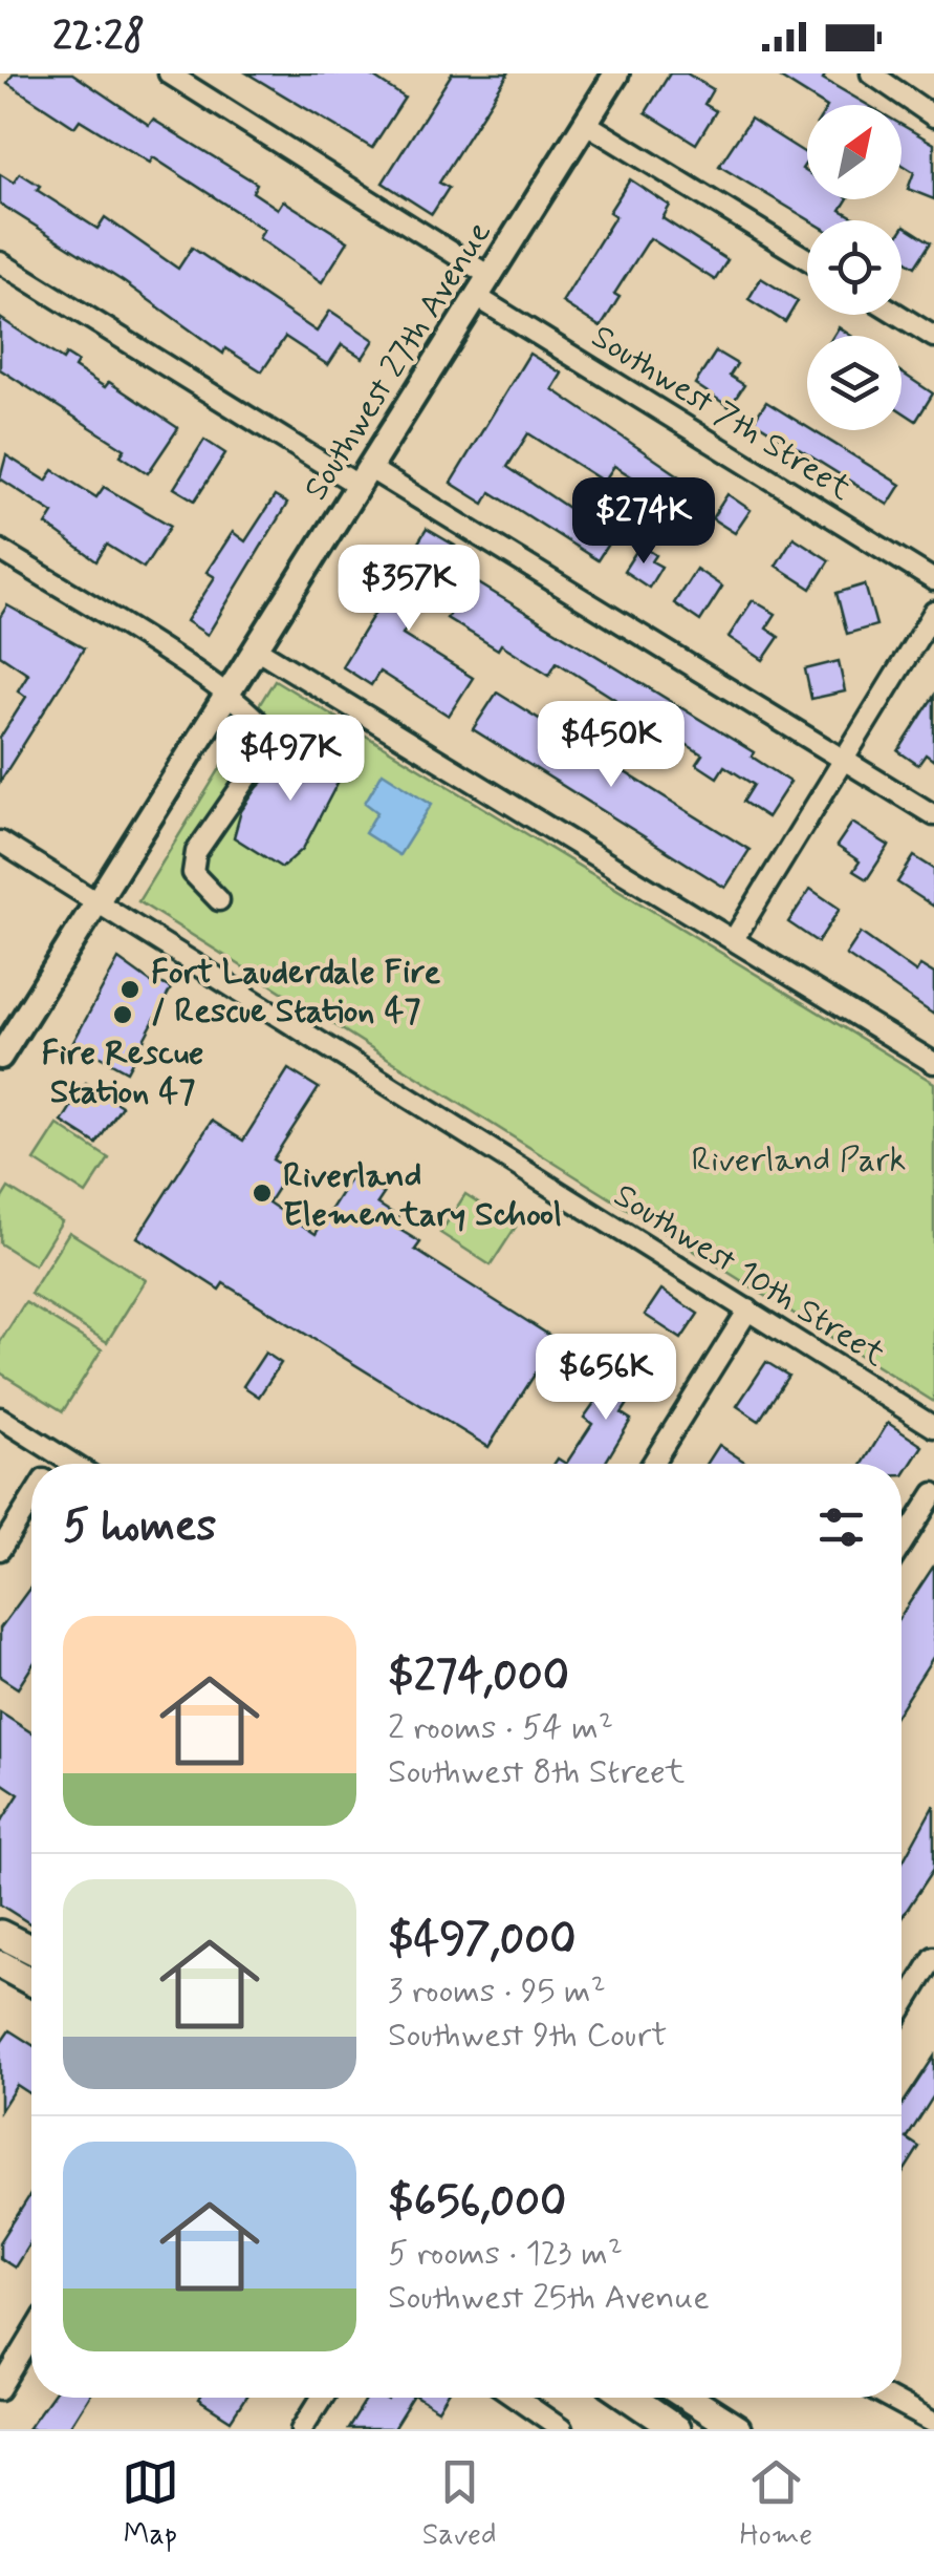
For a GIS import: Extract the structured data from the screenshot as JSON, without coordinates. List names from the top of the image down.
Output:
{
  "streets": {
    "street": ["Southwest 27th Avenue", "Southwest 7th Street", "Southwest 10th Street"]
  },
  "crossings": [
    ["Southwest 27th Avenue", "Southwest 7th Street"],
    ["Southwest 27th Avenue", "Southwest 10th Street"]
  ],
  "parks": ["Riverland Park"],
  "places": ["Fort Lauderdale Fire / Rescue Station 47", "Fire Rescue Station 47", "Riverland Elementary School"],
  "north": "top right",
  "page": {
    "status": "22:28",
    "price": [
      "$274K",
      "$357K",
      "$450K",
      "$497K",
      "$656K"
    ],
    "heading": "5 homes",
    "list": [
      {
        "name": "$274,000",
        "note": "2 rooms · 54 m² · Southwest 8th Street"
      },
      {
        "name": "$497,000",
        "note": "3 rooms · 95 m² · Southwest 9th Court"
      },
      {
        "name": "$656,000",
        "note": "5 rooms · 123 m² · Southwest 25th Avenue"
      }
    ],
    "tabs": ["Map", "Saved", "Home"]
  }
}
